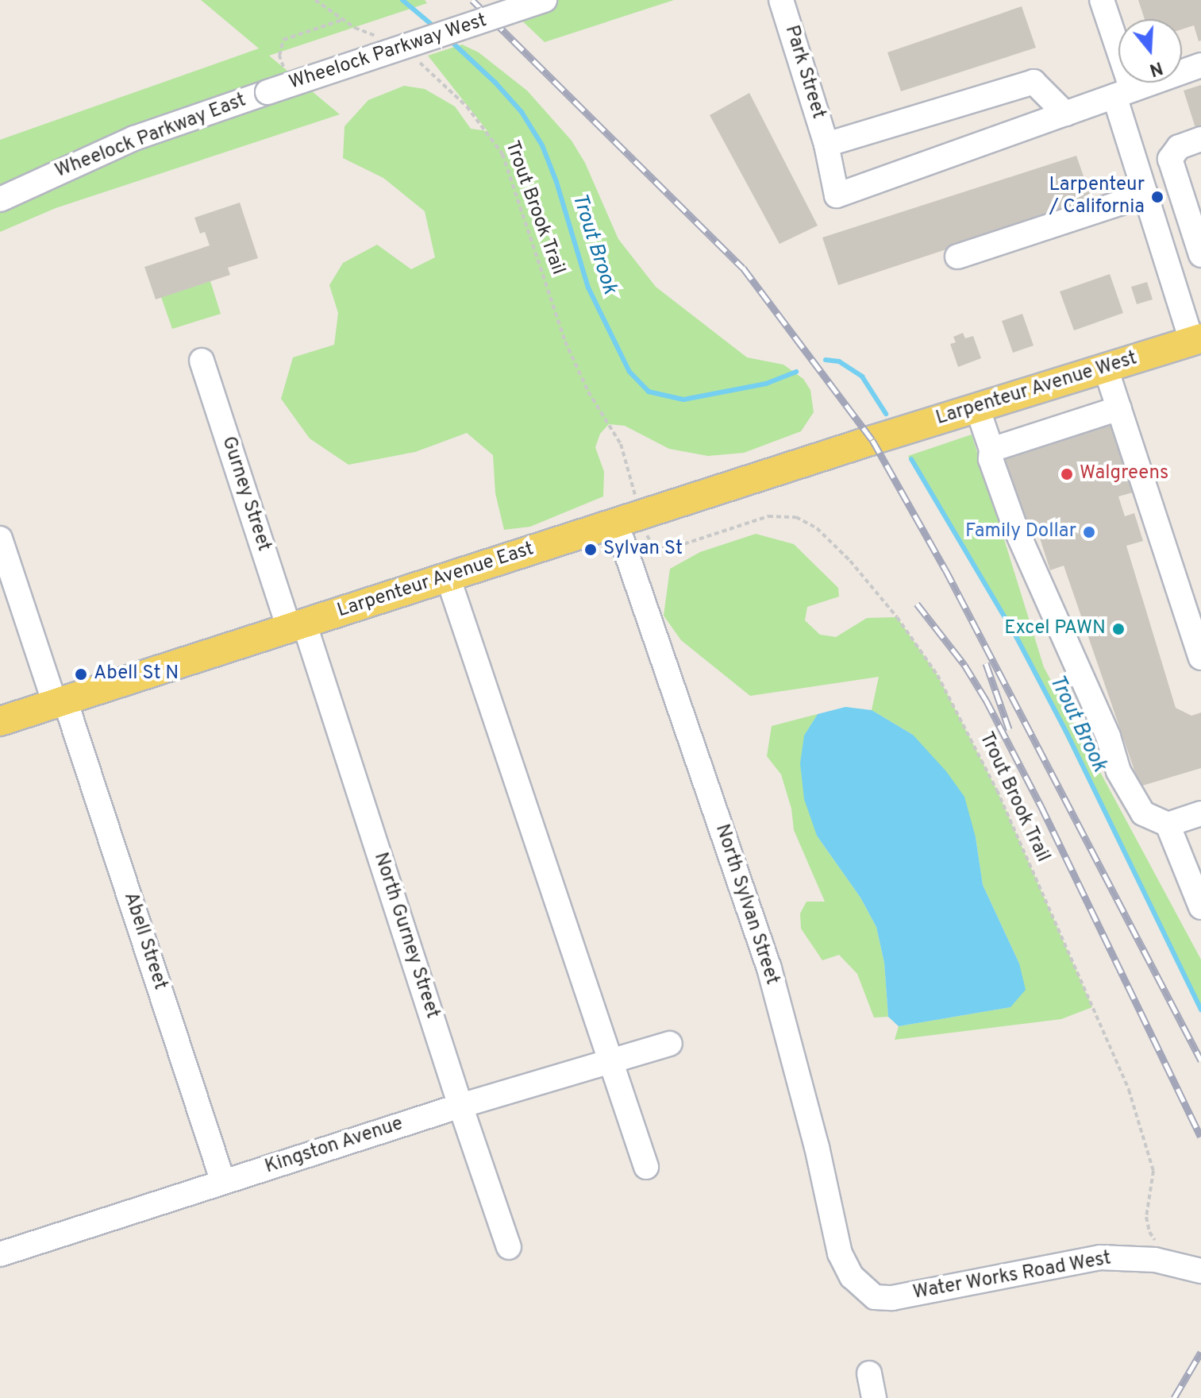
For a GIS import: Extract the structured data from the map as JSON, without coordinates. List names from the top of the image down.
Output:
{
  "streets": {
    "main road": ["Larpenteur Avenue West", "Larpenteur Avenue East"],
    "street": [
      "Wheelock Parkway West",
      "Park Street",
      "Wheelock Parkway East",
      "Gurney Street",
      "North Sylvan Street",
      "North Gurney Street",
      "Abell Street",
      "Kingston Avenue",
      "Water Works Road West"
    ],
    "path": ["Trout Brook Trail"]
  },
  "crossings": [
    ["Wheelock Parkway West", "Wheelock Parkway East"],
    ["Larpenteur Avenue West", "Larpenteur Avenue East"],
    ["Gurney Street", "Larpenteur Avenue East"],
    ["Gurney Street", "North Gurney Street"],
    ["Larpenteur Avenue East", "North Sylvan Street"],
    ["Larpenteur Avenue East", "North Gurney Street"],
    ["Larpenteur Avenue East", "Abell Street"],
    ["North Sylvan Street", "Water Works Road West"],
    ["North Gurney Street", "Kingston Avenue"],
    ["Abell Street", "Kingston Avenue"]
  ],
  "water": ["Trout Brook"],
  "places": [
    "Larpenteur / California",
    "Walgreens",
    "Family Dollar",
    "Sylvan St",
    "Excel PAWN",
    "Abell St N"
  ],
  "north": "bottom"
}
